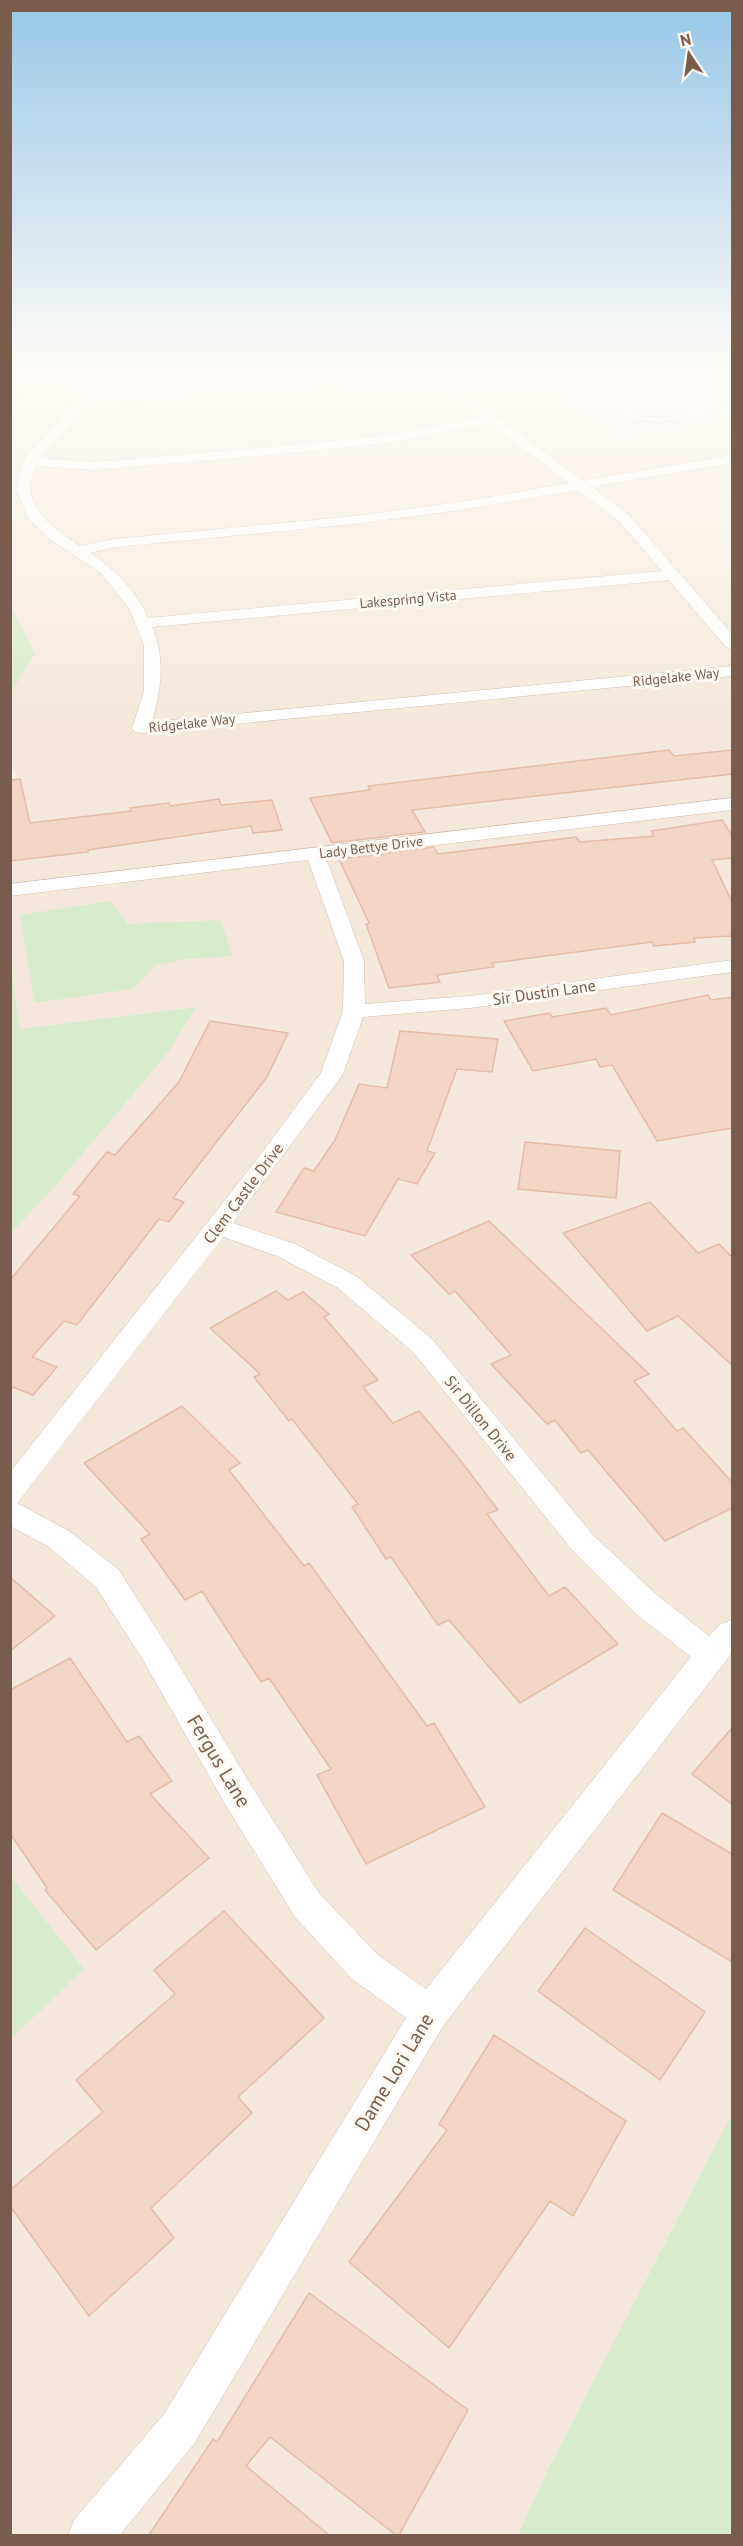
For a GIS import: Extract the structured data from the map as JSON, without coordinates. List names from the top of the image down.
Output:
{
  "streets": {
    "street": [
      "Lakespring Vista",
      "Ridgelake Way",
      "Lady Bettye Drive",
      "Sir Dustin Lane",
      "Clem Castle Drive",
      "Sir Dillon Drive",
      "Fergus Lane",
      "Dame Lori Lane"
    ]
  },
  "crossings": [
    ["Lakespring Vista", "Ridgelake Way"],
    ["Lady Bettye Drive", "Clem Castle Drive"],
    ["Sir Dustin Lane", "Clem Castle Drive"],
    ["Clem Castle Drive", "Sir Dillon Drive"],
    ["Sir Dillon Drive", "Dame Lori Lane"],
    ["Fergus Lane", "Dame Lori Lane"]
  ],
  "north": "top"
}
